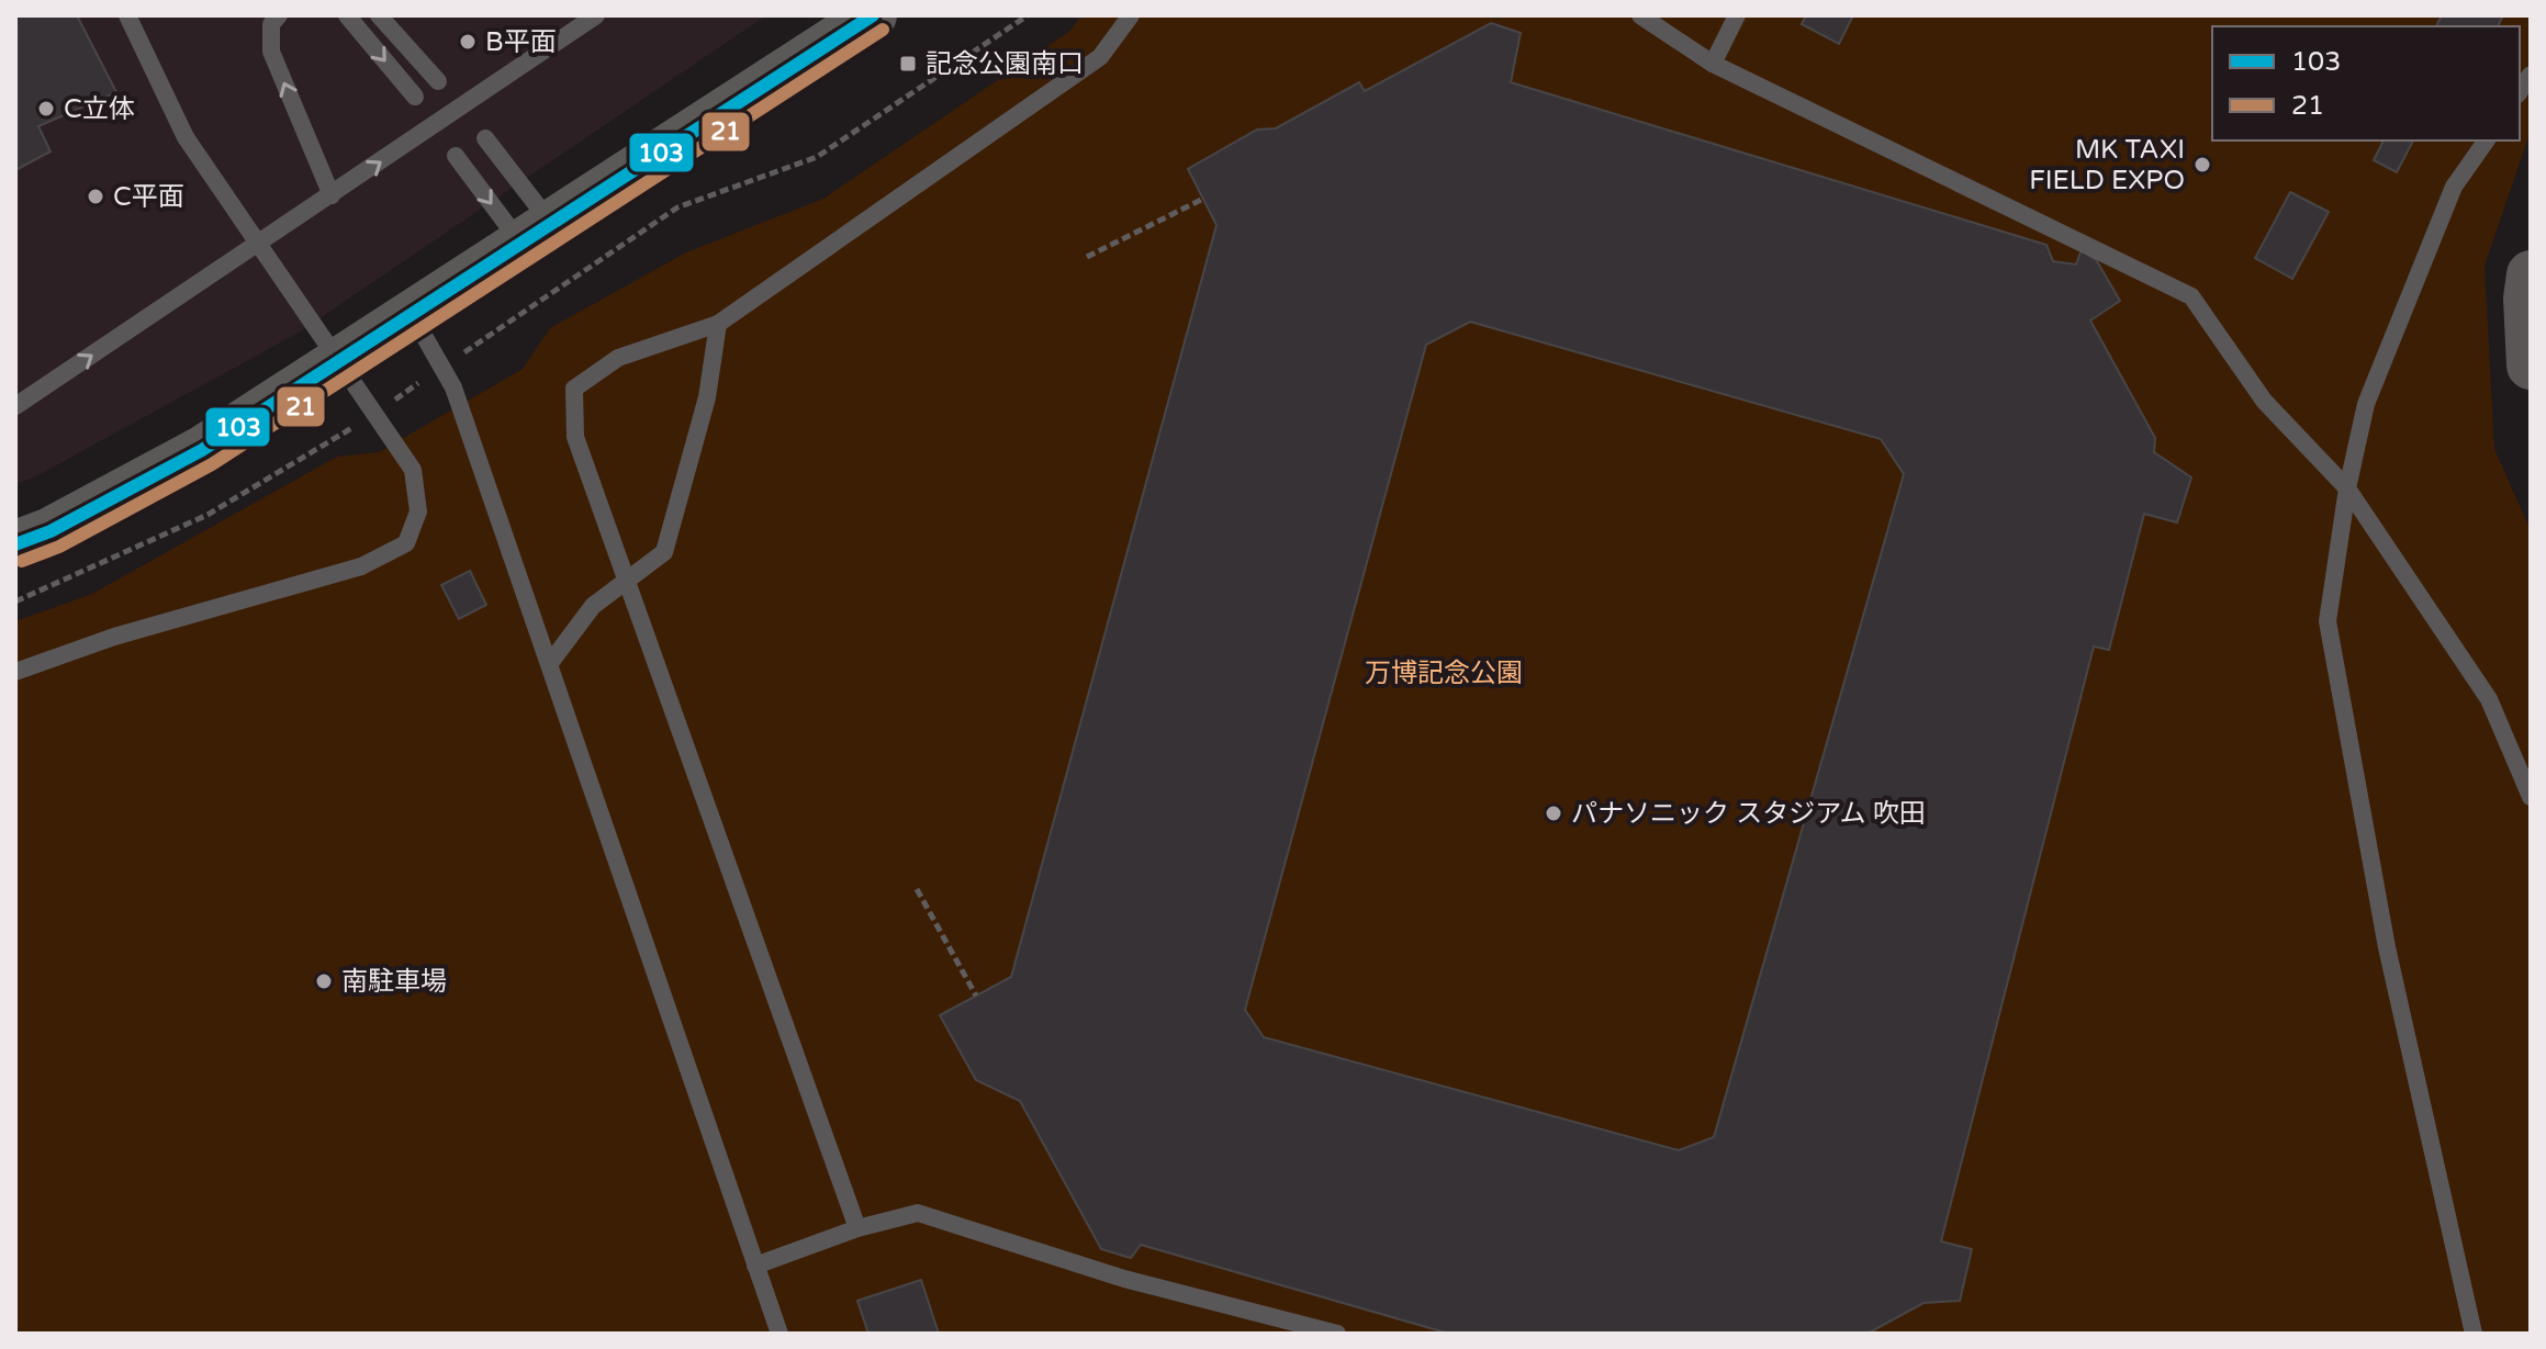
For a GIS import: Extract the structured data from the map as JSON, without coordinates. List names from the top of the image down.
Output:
{
  "parks": ["万博記念公園"],
  "places": {
    "other": [
      "B平面",
      "C立体",
      "MK TAXI FIELD EXPO",
      "C平面",
      "パナソニック スタジアム 吹田",
      "南駐車場"
    ],
    "transit": ["記念公園南口"]
  },
  "lines": ["transit line 103", "transit line 21"],
  "legend": ["103", "21"]
}
